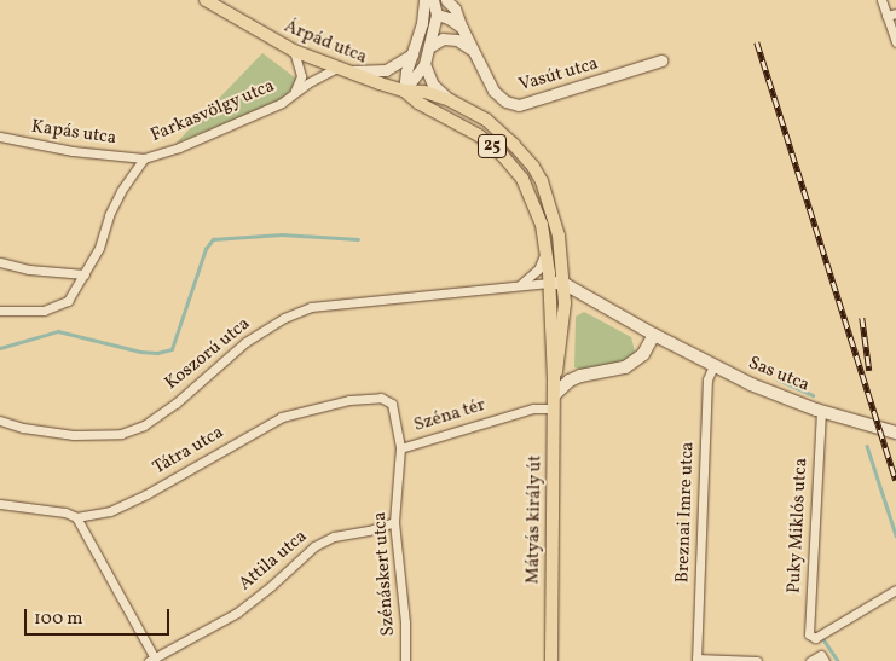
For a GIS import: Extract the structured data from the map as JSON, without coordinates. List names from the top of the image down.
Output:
{
  "streets": {
    "main road": [
      "Árpád utca",
      "25",
      "Sas utca",
      "Mátyás király út"
    ],
    "street": [
      "Vasút utca",
      "Farkasvölgy utca",
      "Kapás utca",
      "Koszorú utca",
      "Széna tér",
      "Tátra utca",
      "Breznai Imre utca",
      "Puky Miklós utca",
      "Attila utca",
      "Szénáskert utca"
    ]
  },
  "crossings": [
    ["Árpád utca", "Farkasvölgy utca"],
    ["Árpád utca", "Mátyás király út"],
    ["Farkasvölgy utca", "Kapás utca"],
    ["Koszorú utca", "Sas utca"],
    ["Koszorú utca", "Mátyás király út"],
    ["Sas utca", "Breznai Imre utca"],
    ["Sas utca", "Mátyás király út"],
    ["Sas utca", "Puky Miklós utca"],
    ["Széna tér", "Tátra utca"],
    ["Széna tér", "Mátyás király út"],
    ["Széna tér", "Szénáskert utca"],
    ["Attila utca", "Szénáskert utca"]
  ],
  "scale_bar": "100 m"
}
